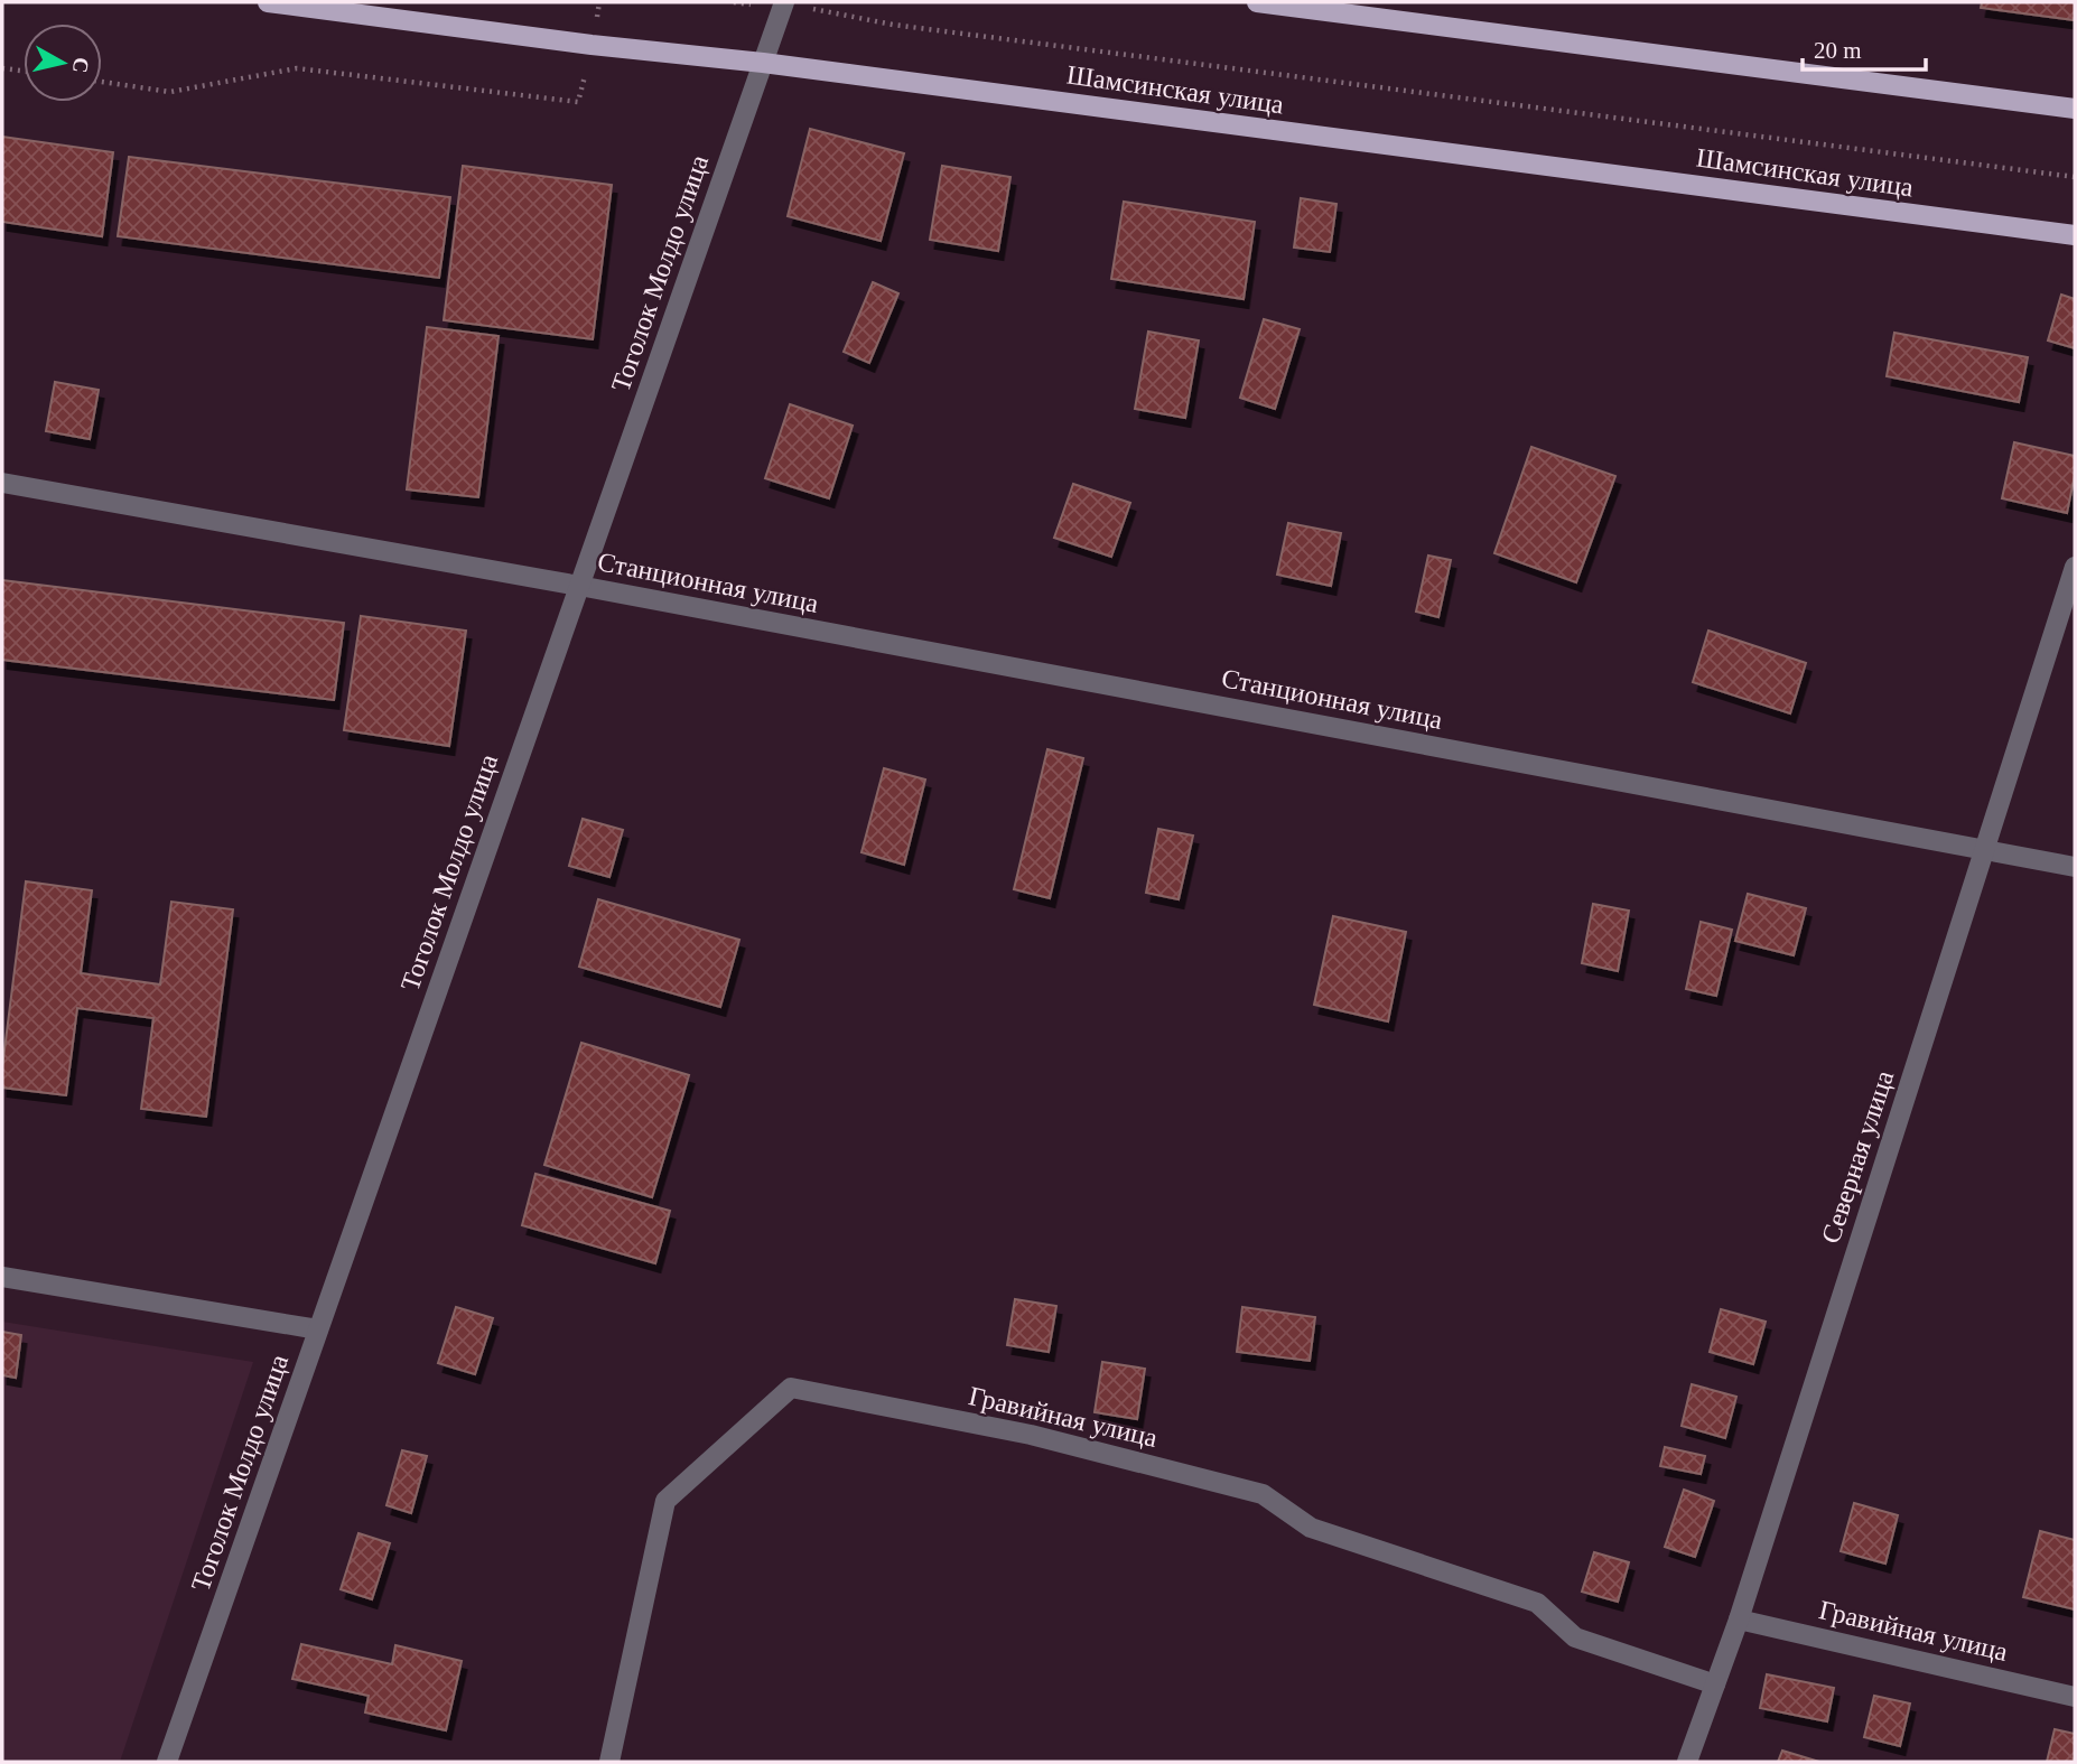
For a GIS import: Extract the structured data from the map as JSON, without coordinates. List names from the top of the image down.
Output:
{
  "streets": {
    "main road": ["Шамсинская улица"],
    "street": [
      "Тоголок Молдо улица",
      "Станционная улица",
      "Северная улица",
      "Гравийная улица"
    ]
  },
  "crossings": [
    ["Шамсинская улица", "Тоголок Молдо улица"],
    ["Тоголок Молдо улица", "Станционная улица"],
    ["Станционная улица", "Северная улица"],
    ["Северная улица", "Гравийная улица"]
  ],
  "scale_bar": "20 m",
  "north": "right"
}
